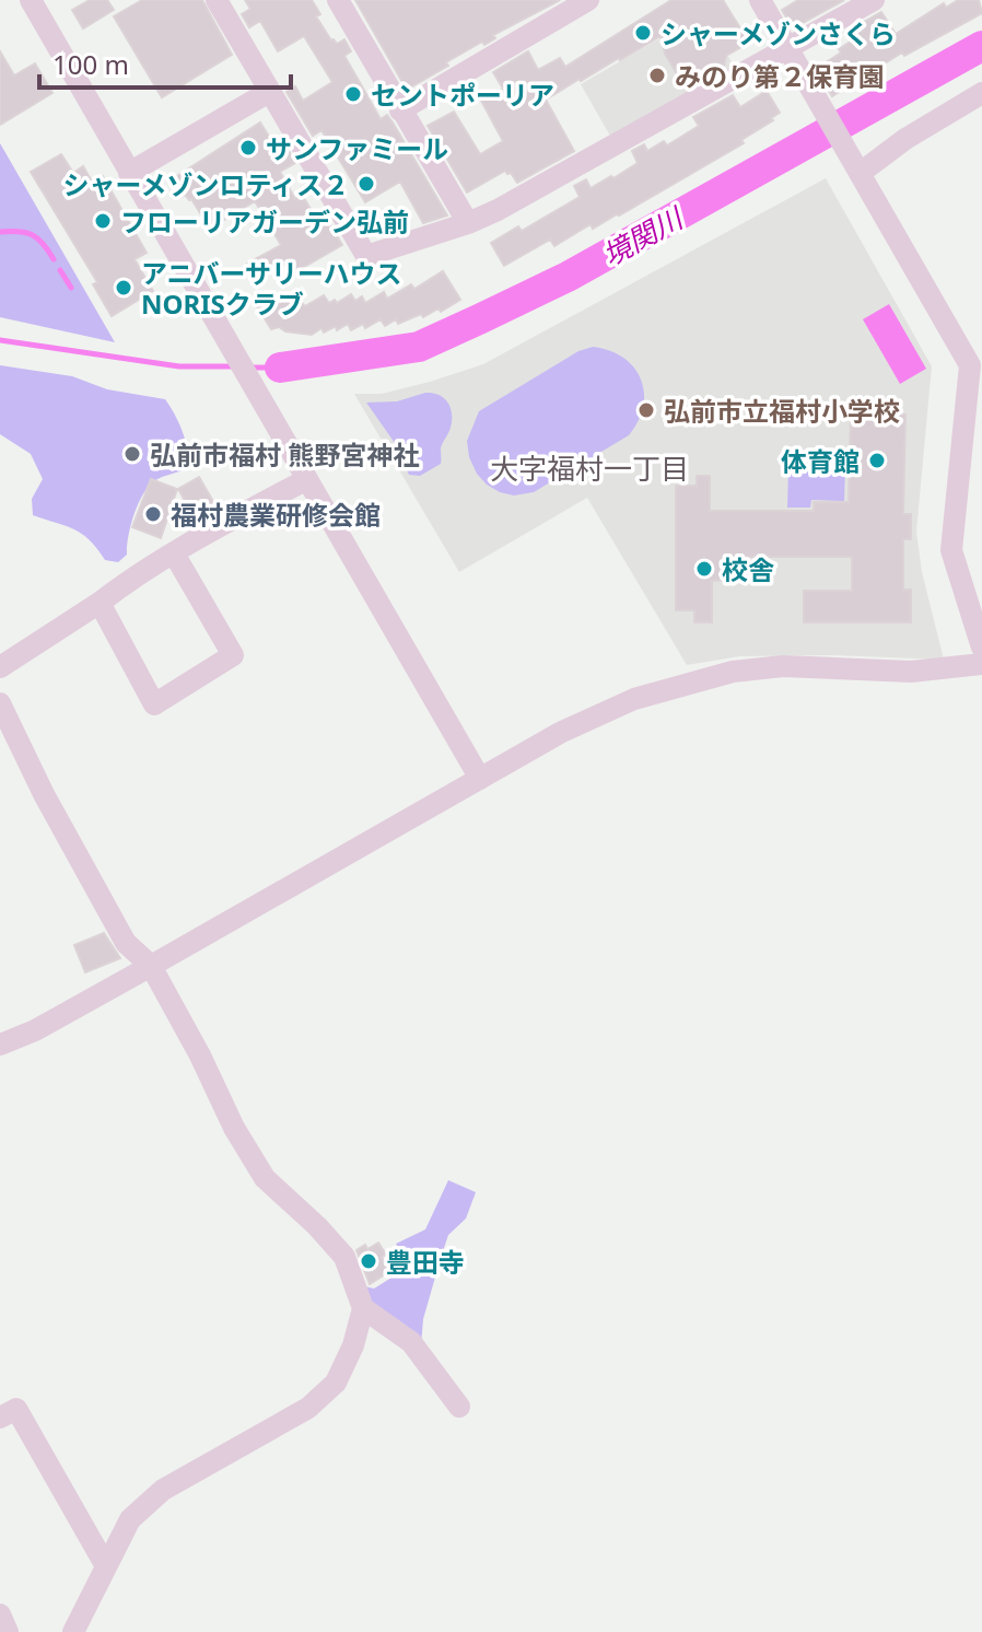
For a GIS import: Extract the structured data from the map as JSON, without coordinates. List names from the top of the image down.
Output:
{
  "districts": ["大字福村一丁目"],
  "water": ["境関川"],
  "places": [
    "シャーメゾンさくら",
    "みのり第２保育園",
    "セントポーリア",
    "サンファミール",
    "シャーメゾンロティス２",
    "フローリアガーデン弘前",
    "アニバーサリーハウス NORISクラブ",
    "弘前市立福村小学校",
    "弘前市福村 熊野宮神社",
    "体育館",
    "福村農業研修会館",
    "校舎",
    "豊田寺"
  ],
  "scale_bar": "100 m"
}
